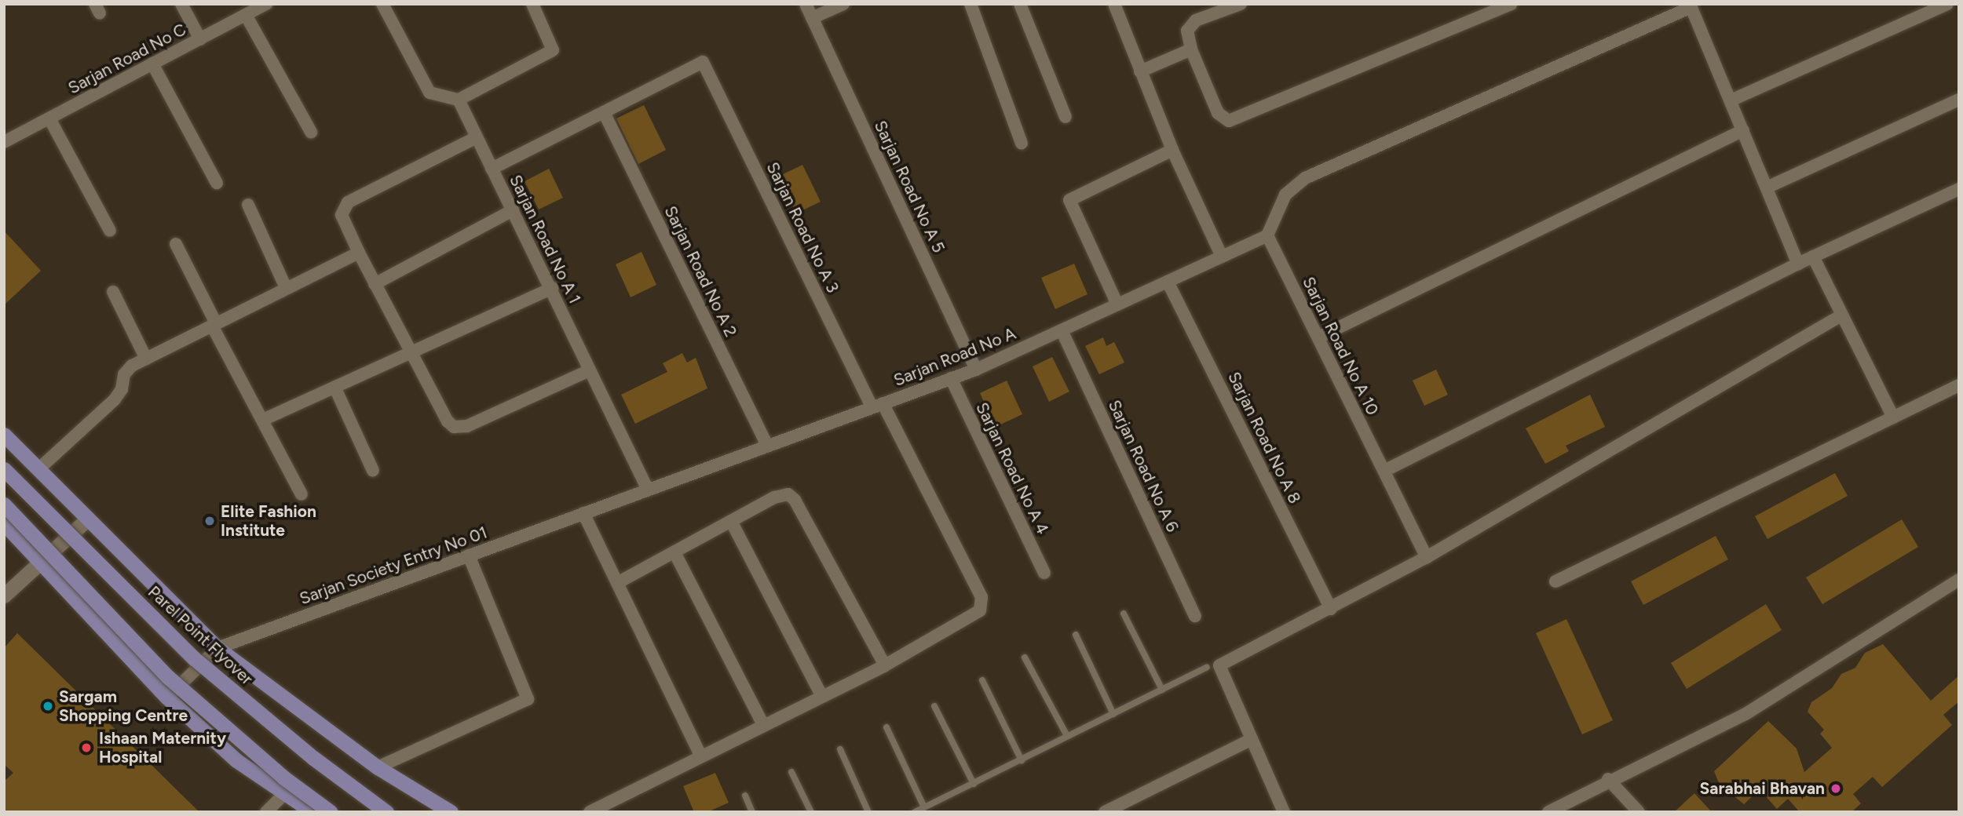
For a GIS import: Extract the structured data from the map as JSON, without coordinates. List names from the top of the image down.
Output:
{
  "streets": {
    "main road": ["Parel Point Flyover"],
    "street": [
      "Sarjan Road No C",
      "Sarjan Road No A 5",
      "Sarjan Road No A 3",
      "Sarjan Road No A 1",
      "Sarjan Road No A 2",
      "Sarjan Road No A 10",
      "Sarjan Road No A",
      "Sarjan Road No A 8",
      "Sarjan Road No A 6",
      "Sarjan Road No A 4",
      "Sarjan Society Entry No 01"
    ]
  },
  "crossings": [
    ["Sarjan Road No A 5", "Sarjan Road No A"],
    ["Sarjan Road No A 3", "Sarjan Road No A 2"],
    ["Sarjan Road No A 3", "Sarjan Road No A"],
    ["Sarjan Road No A 1", "Sarjan Road No A"],
    ["Sarjan Road No A 1", "Sarjan Society Entry No 01"],
    ["Sarjan Road No A 2", "Sarjan Road No A"],
    ["Sarjan Road No A 10", "Sarjan Road No A"],
    ["Sarjan Road No A", "Sarjan Road No A 8"],
    ["Sarjan Road No A", "Sarjan Road No A 6"],
    ["Sarjan Road No A", "Sarjan Road No A 4"],
    ["Sarjan Road No A", "Sarjan Society Entry No 01"]
  ],
  "places": [
    "Elite Fashion Institute",
    "Sargam Shopping Centre",
    "Ishaan Maternity Hospital",
    "Sarabhai Bhavan"
  ]
}
